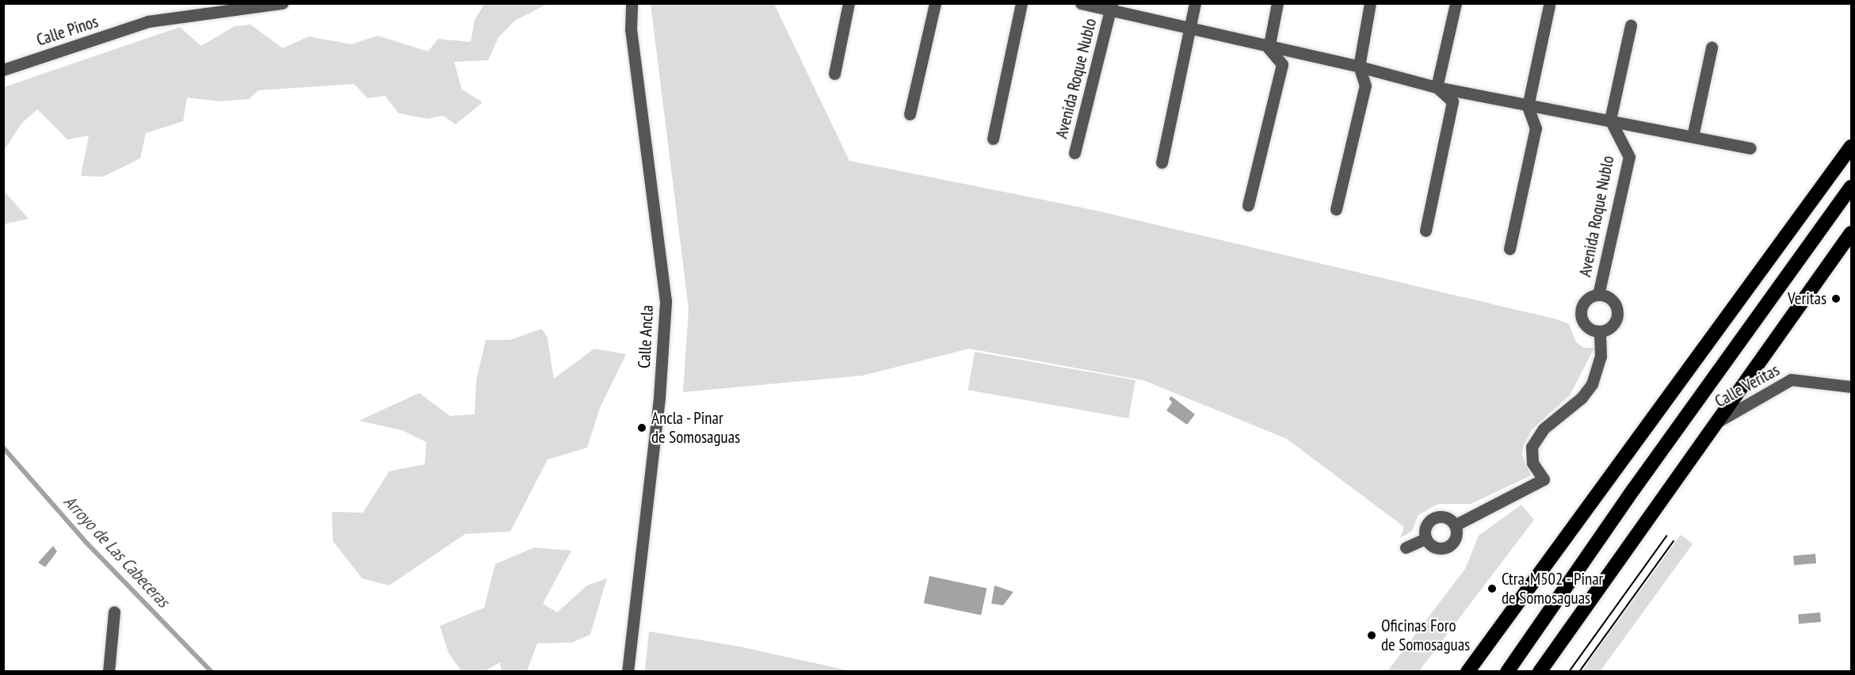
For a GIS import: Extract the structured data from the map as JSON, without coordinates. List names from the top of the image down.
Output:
{
  "streets": {
    "street": [
      "Calle Pinos",
      "Avenida Roque Nublo",
      "Calle Ancla",
      "Calle Veritas"
    ]
  },
  "water": ["Arroyo de Las Cabeceras"],
  "places": [
    "Veritas",
    "Ancla - Pinar de Somosaguas",
    "Ctra. M502 - Pinar de Somosaguas",
    "Oficinas Foro de Somosaguas"
  ]
}
